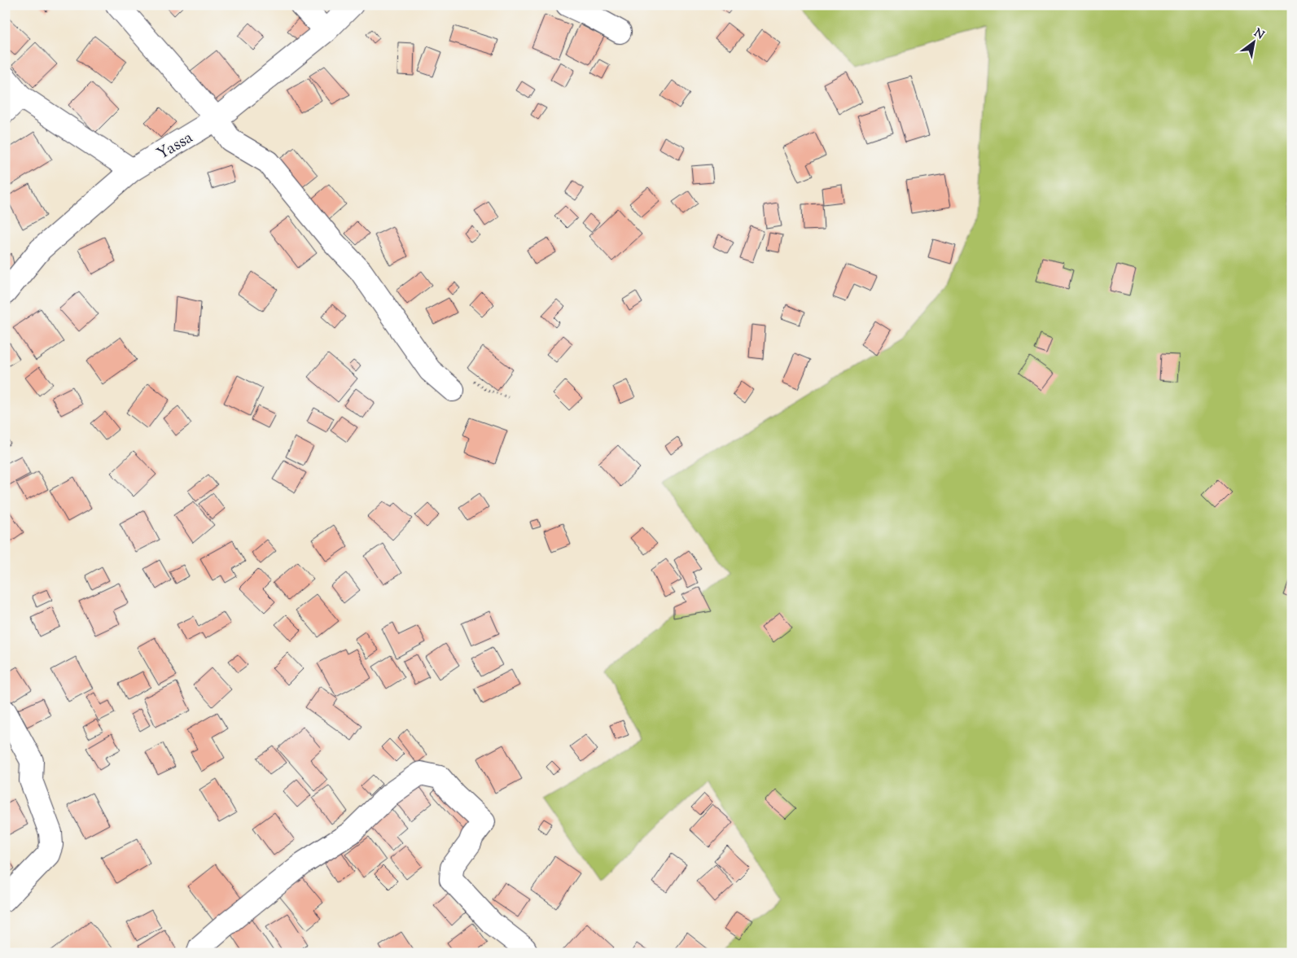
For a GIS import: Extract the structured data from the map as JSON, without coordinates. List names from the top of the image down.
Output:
{
  "streets": {
    "street": ["Yassa"]
  },
  "north": "top right"
}
